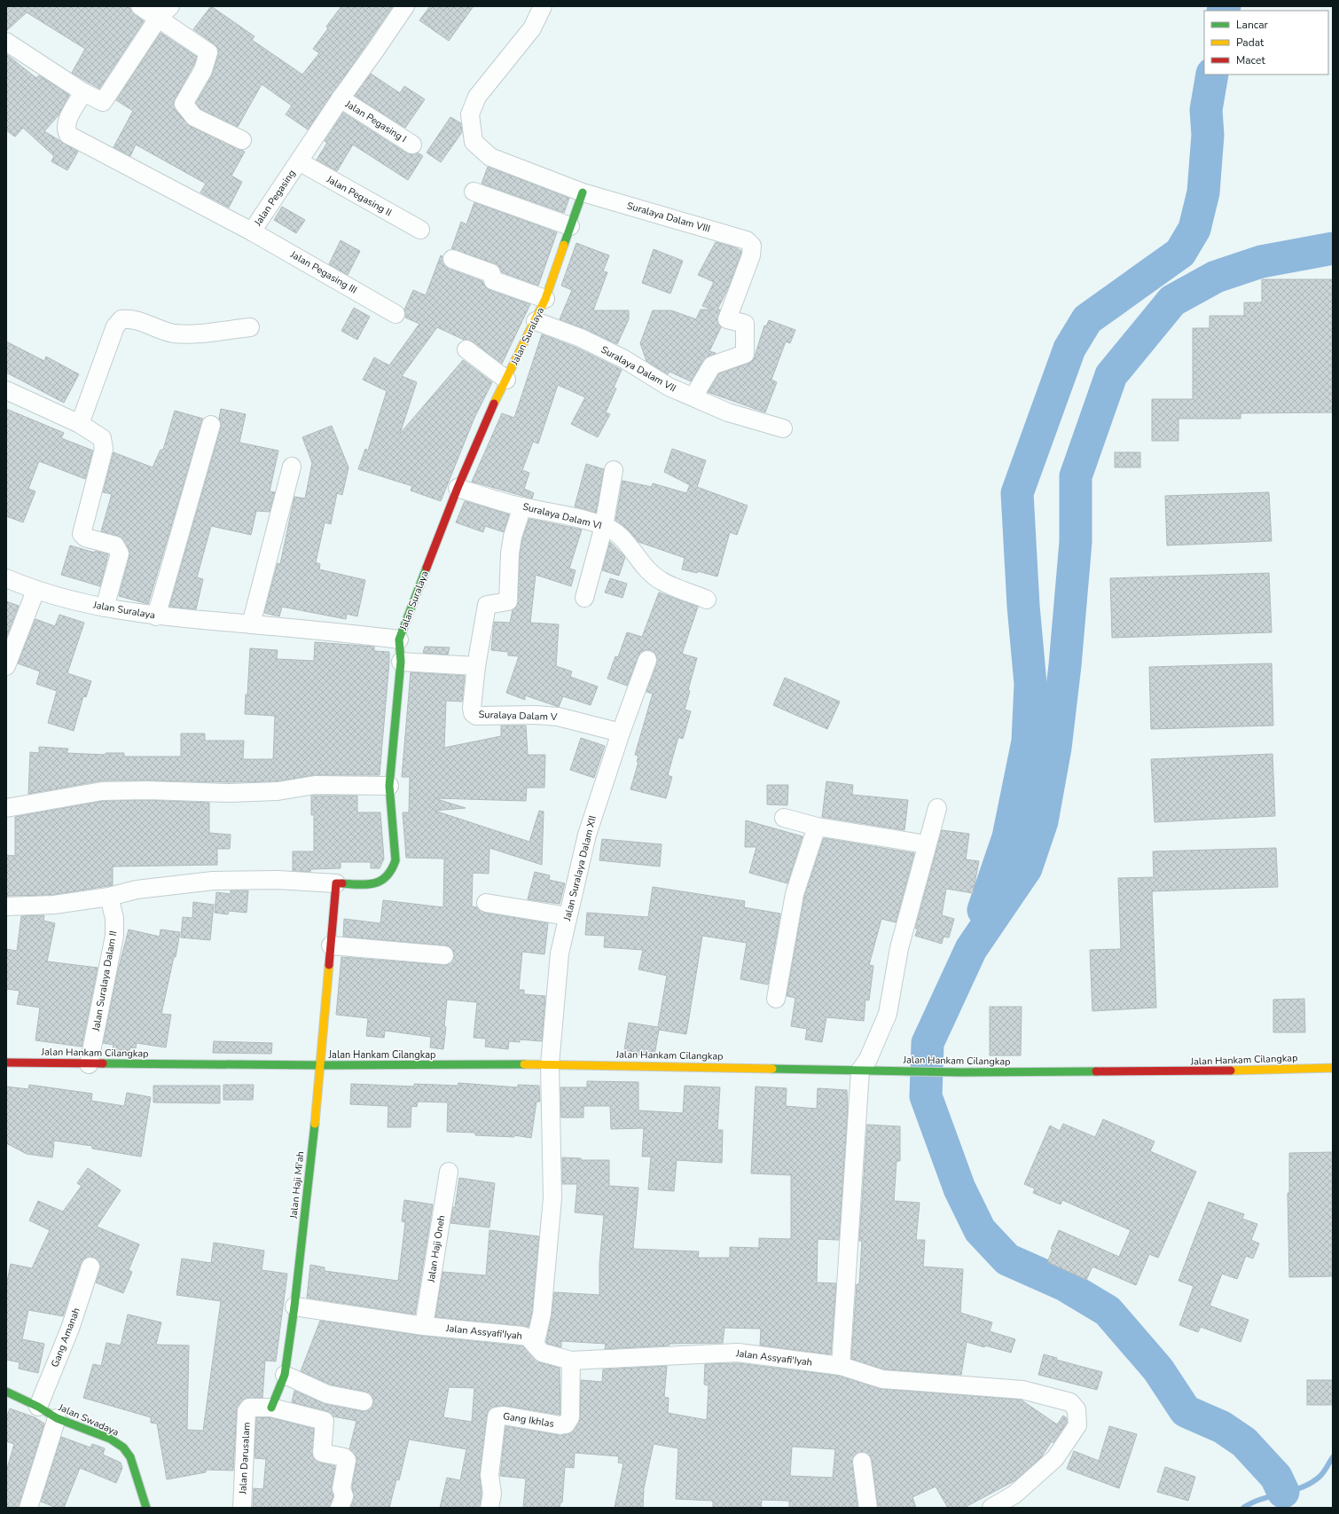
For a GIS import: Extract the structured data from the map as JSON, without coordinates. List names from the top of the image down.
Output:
{
  "streets": {
    "street": [
      "Jalan Pegasing I",
      "Jalan Pegasing II",
      "Jalan Pegasing",
      "Suralaya Dalam VIII",
      "Jalan Pegasing III",
      "Jalan Suralaya",
      "Suralaya Dalam VII",
      "Suralaya Dalam VI",
      "Suralaya Dalam V",
      "Jalan Suralaya Dalam XII",
      "Jalan Suralaya Dalam II",
      "Jalan Hankam Cilangkap",
      "Jalan Haji Mi'ah",
      "Jalan Haji Oneh",
      "Jalan Assyafi'Iyah",
      "Gang Amanah",
      "Jalan Swadaya",
      "Gang Ikhlas",
      "Jalan Darusalam"
    ]
  },
  "crossings": [
    ["Jalan Pegasing I", "Jalan Pegasing"],
    ["Jalan Pegasing II", "Jalan Pegasing"],
    ["Jalan Pegasing", "Jalan Pegasing III"],
    ["Suralaya Dalam VIII", "Jalan Suralaya"],
    ["Suralaya Dalam VIII", "Suralaya Dalam VII"],
    ["Jalan Suralaya", "Suralaya Dalam VII"],
    ["Jalan Suralaya", "Suralaya Dalam VI"],
    ["Suralaya Dalam V", "Jalan Suralaya Dalam XII"],
    ["Jalan Suralaya Dalam XII", "Jalan Hankam Cilangkap"],
    ["Jalan Suralaya Dalam XII", "Jalan Assyafi'Iyah"],
    ["Jalan Suralaya Dalam II", "Jalan Hankam Cilangkap"],
    ["Jalan Hankam Cilangkap", "Jalan Haji Mi'ah"],
    ["Jalan Haji Mi'ah", "Jalan Assyafi'Iyah"],
    ["Jalan Haji Oneh", "Jalan Assyafi'Iyah"],
    ["Jalan Assyafi'Iyah", "Gang Ikhlas"],
    ["Gang Amanah", "Jalan Swadaya"]
  ],
  "legend": ["Lancar", "Padat", "Macet"]
}
